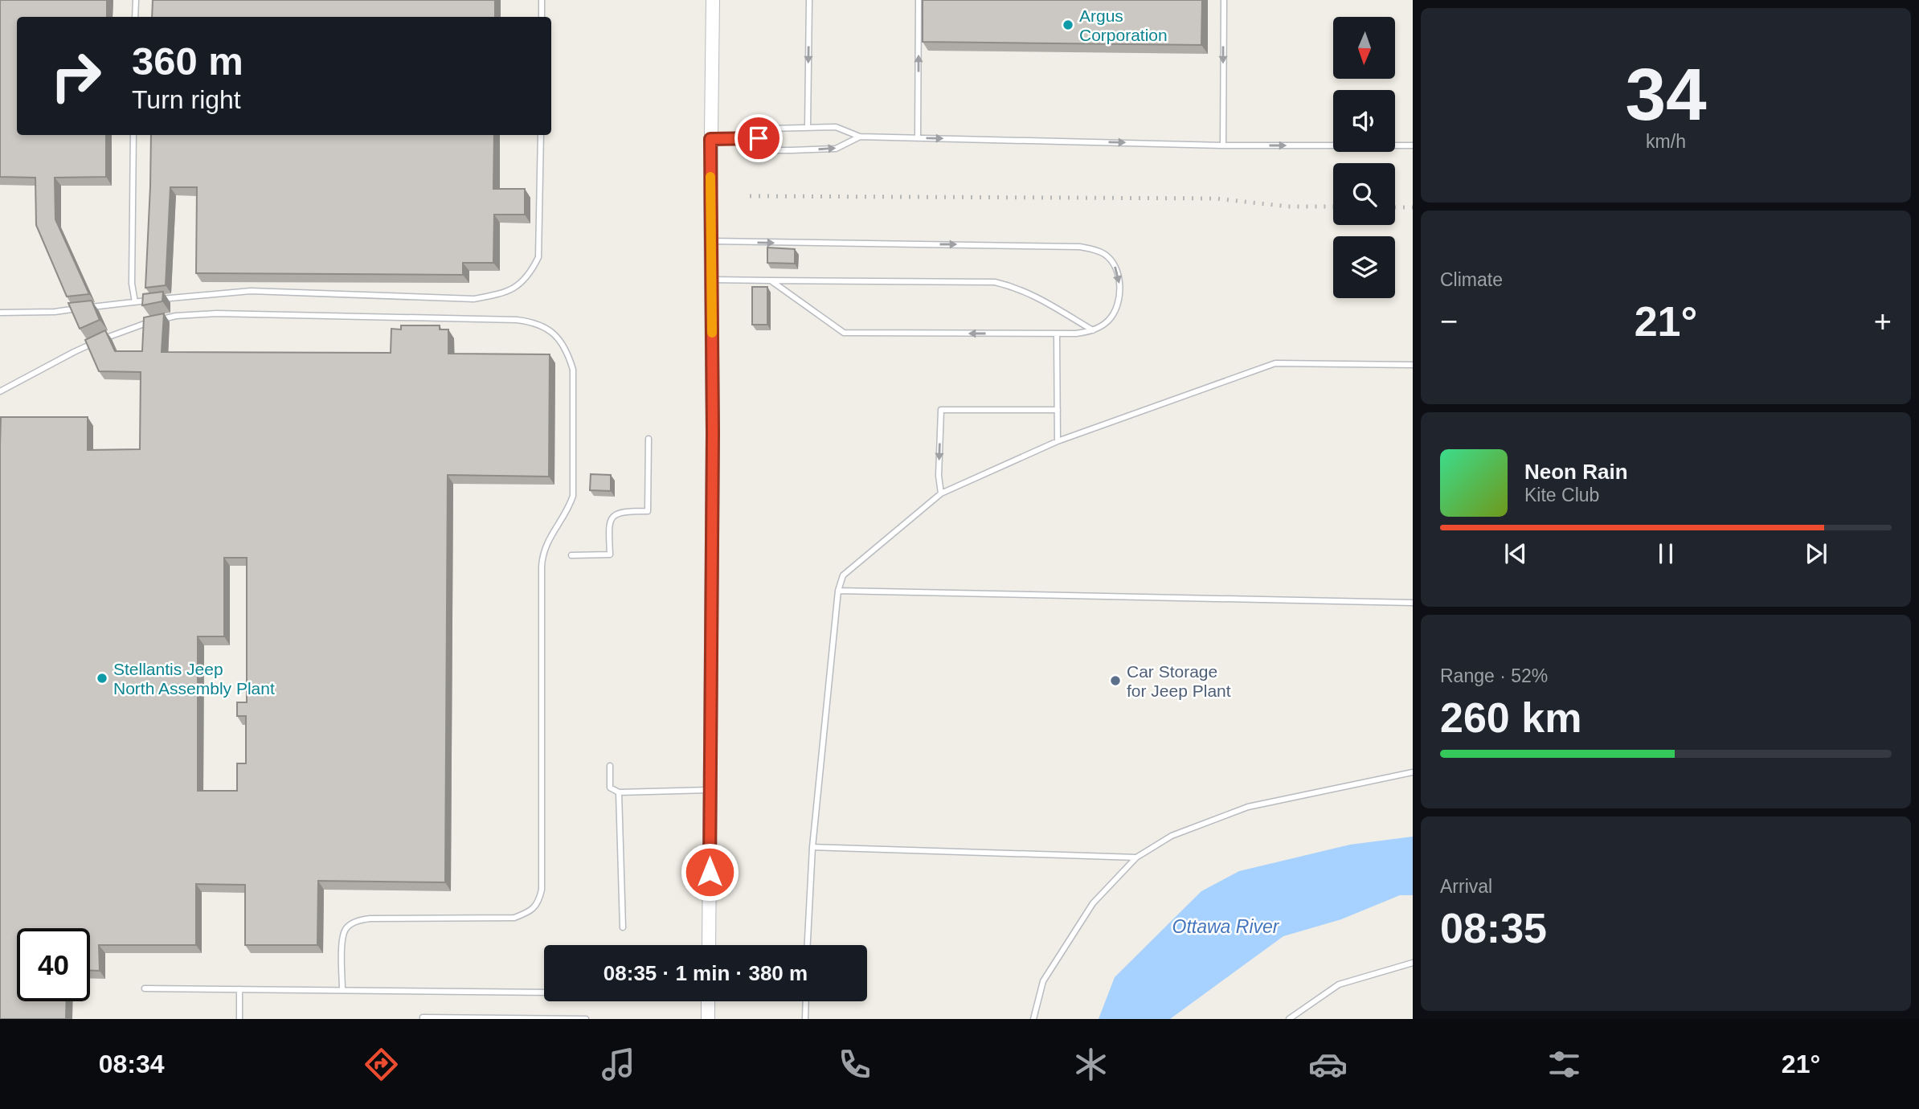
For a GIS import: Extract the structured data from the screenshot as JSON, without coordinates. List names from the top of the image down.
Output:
{
  "water": ["Ottawa River"],
  "places": ["Argus Corporation", "Stellantis Jeep North Assembly Plant", "Car Storage for Jeep Plant"],
  "north": "bottom",
  "page": {
    "tile": [
      ["34", "km/h"],
      "Climate",
      ["Range · 52%", "260 km"],
      ["Arrival", "08:35"]
    ],
    "turn": ["360 m", "Turn right"],
    "heat": ["−", "21°", "+"],
    "song": ["Neon Rain", "Kite Club"],
    "limit": "40",
    "trip": "08:35 · 1 min · 380 m",
    "tabs": ["08:34", "21°"]
  }
}
